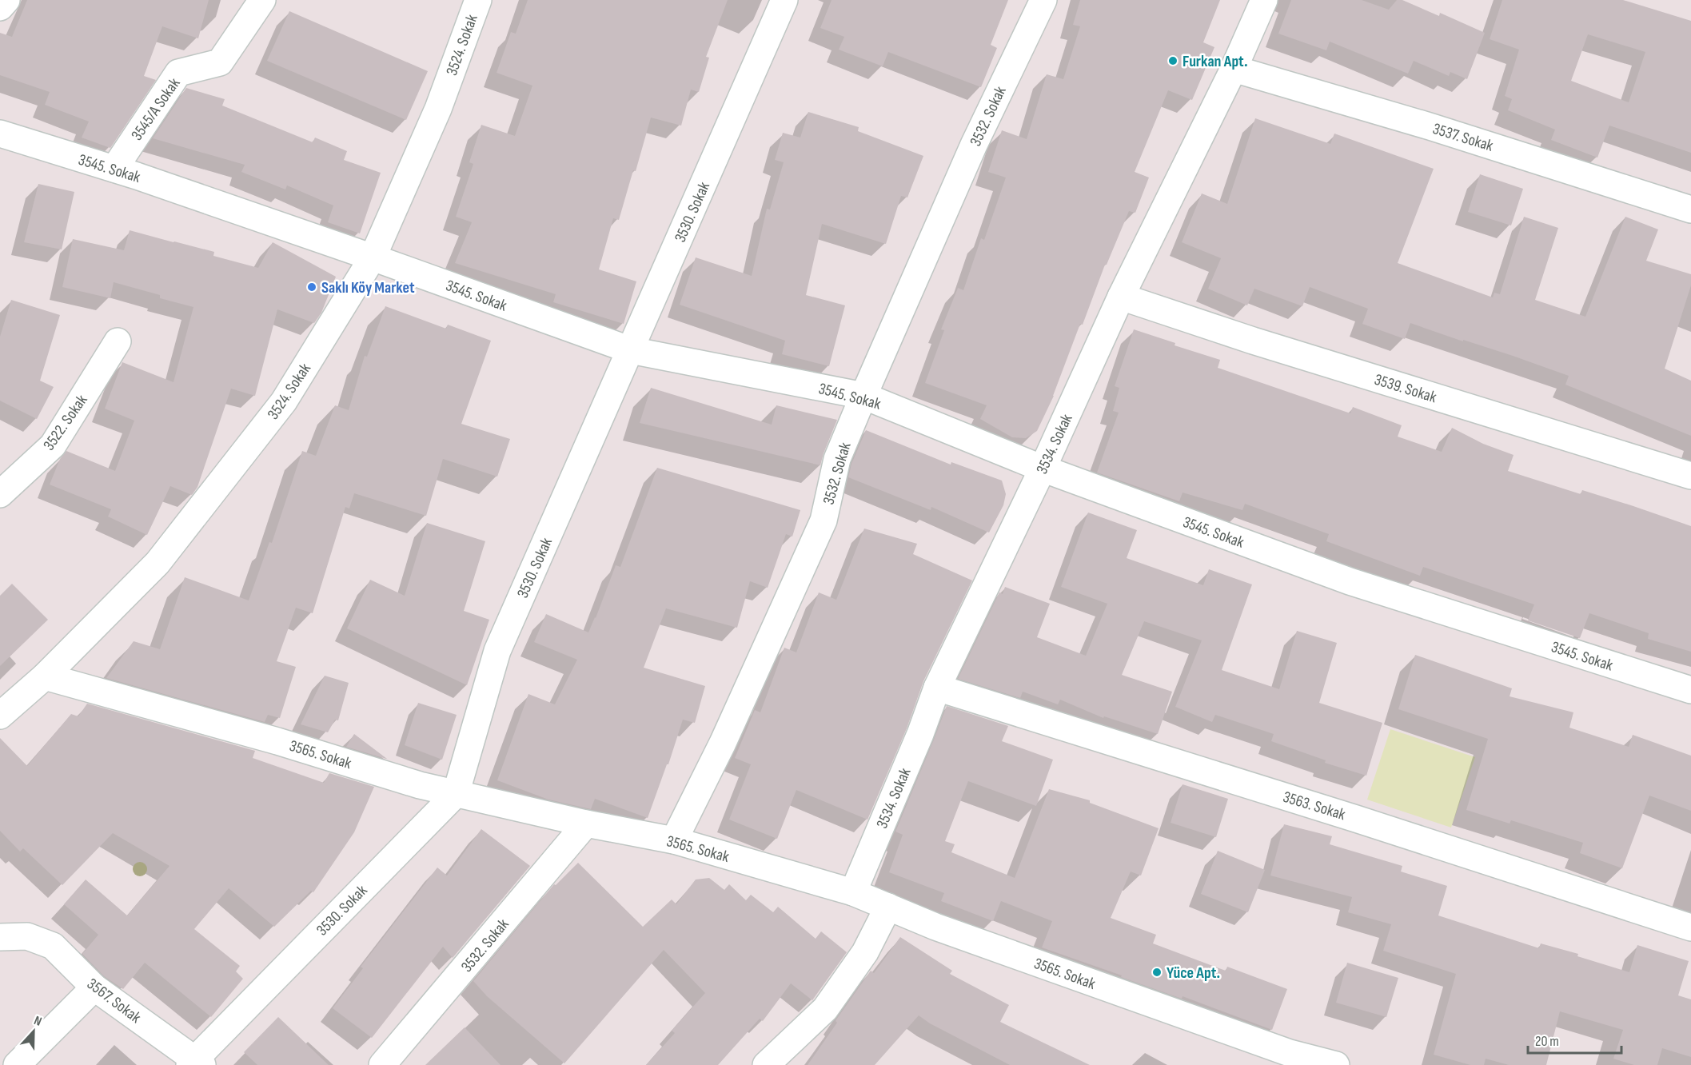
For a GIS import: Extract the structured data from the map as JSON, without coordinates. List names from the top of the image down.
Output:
{
  "streets": {
    "street": [
      "3524. Sokak",
      "3545/A Sokak",
      "3532. Sokak",
      "3537. Sokak",
      "3545. Sokak",
      "3530. Sokak",
      "3539. Sokak",
      "3522. Sokak",
      "3534. Sokak",
      "3565. Sokak",
      "3563. Sokak",
      "3567. Sokak"
    ]
  },
  "crossings": [
    ["3524. Sokak", "3545. Sokak"],
    ["3524. Sokak", "3565. Sokak"],
    ["3545/A Sokak", "3545. Sokak"],
    ["3532. Sokak", "3545. Sokak"],
    ["3532. Sokak", "3565. Sokak"],
    ["3537. Sokak", "3534. Sokak"],
    ["3545. Sokak", "3530. Sokak"],
    ["3545. Sokak", "3534. Sokak"],
    ["3530. Sokak", "3565. Sokak"],
    ["3530. Sokak", "3567. Sokak"],
    ["3539. Sokak", "3534. Sokak"],
    ["3534. Sokak", "3565. Sokak"],
    ["3534. Sokak", "3563. Sokak"]
  ],
  "places": ["Furkan Apt.", "Saklı Köy Market", "Yüce Apt."],
  "scale_bar": "20 m",
  "north": "top"
}
